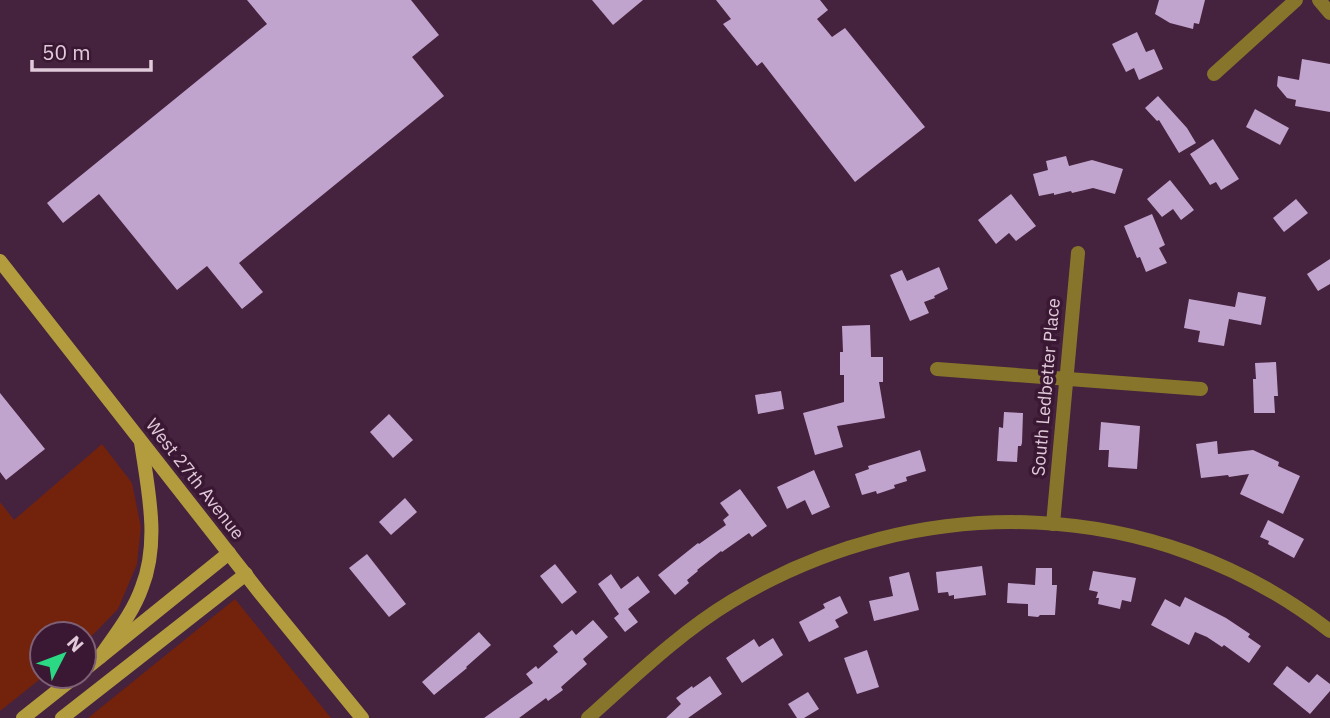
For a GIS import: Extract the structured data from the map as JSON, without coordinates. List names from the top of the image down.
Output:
{
  "streets": {
    "street": ["South Ledbetter Place", "West 27th Avenue"]
  },
  "scale_bar": "50 m",
  "north": "top right"
}
